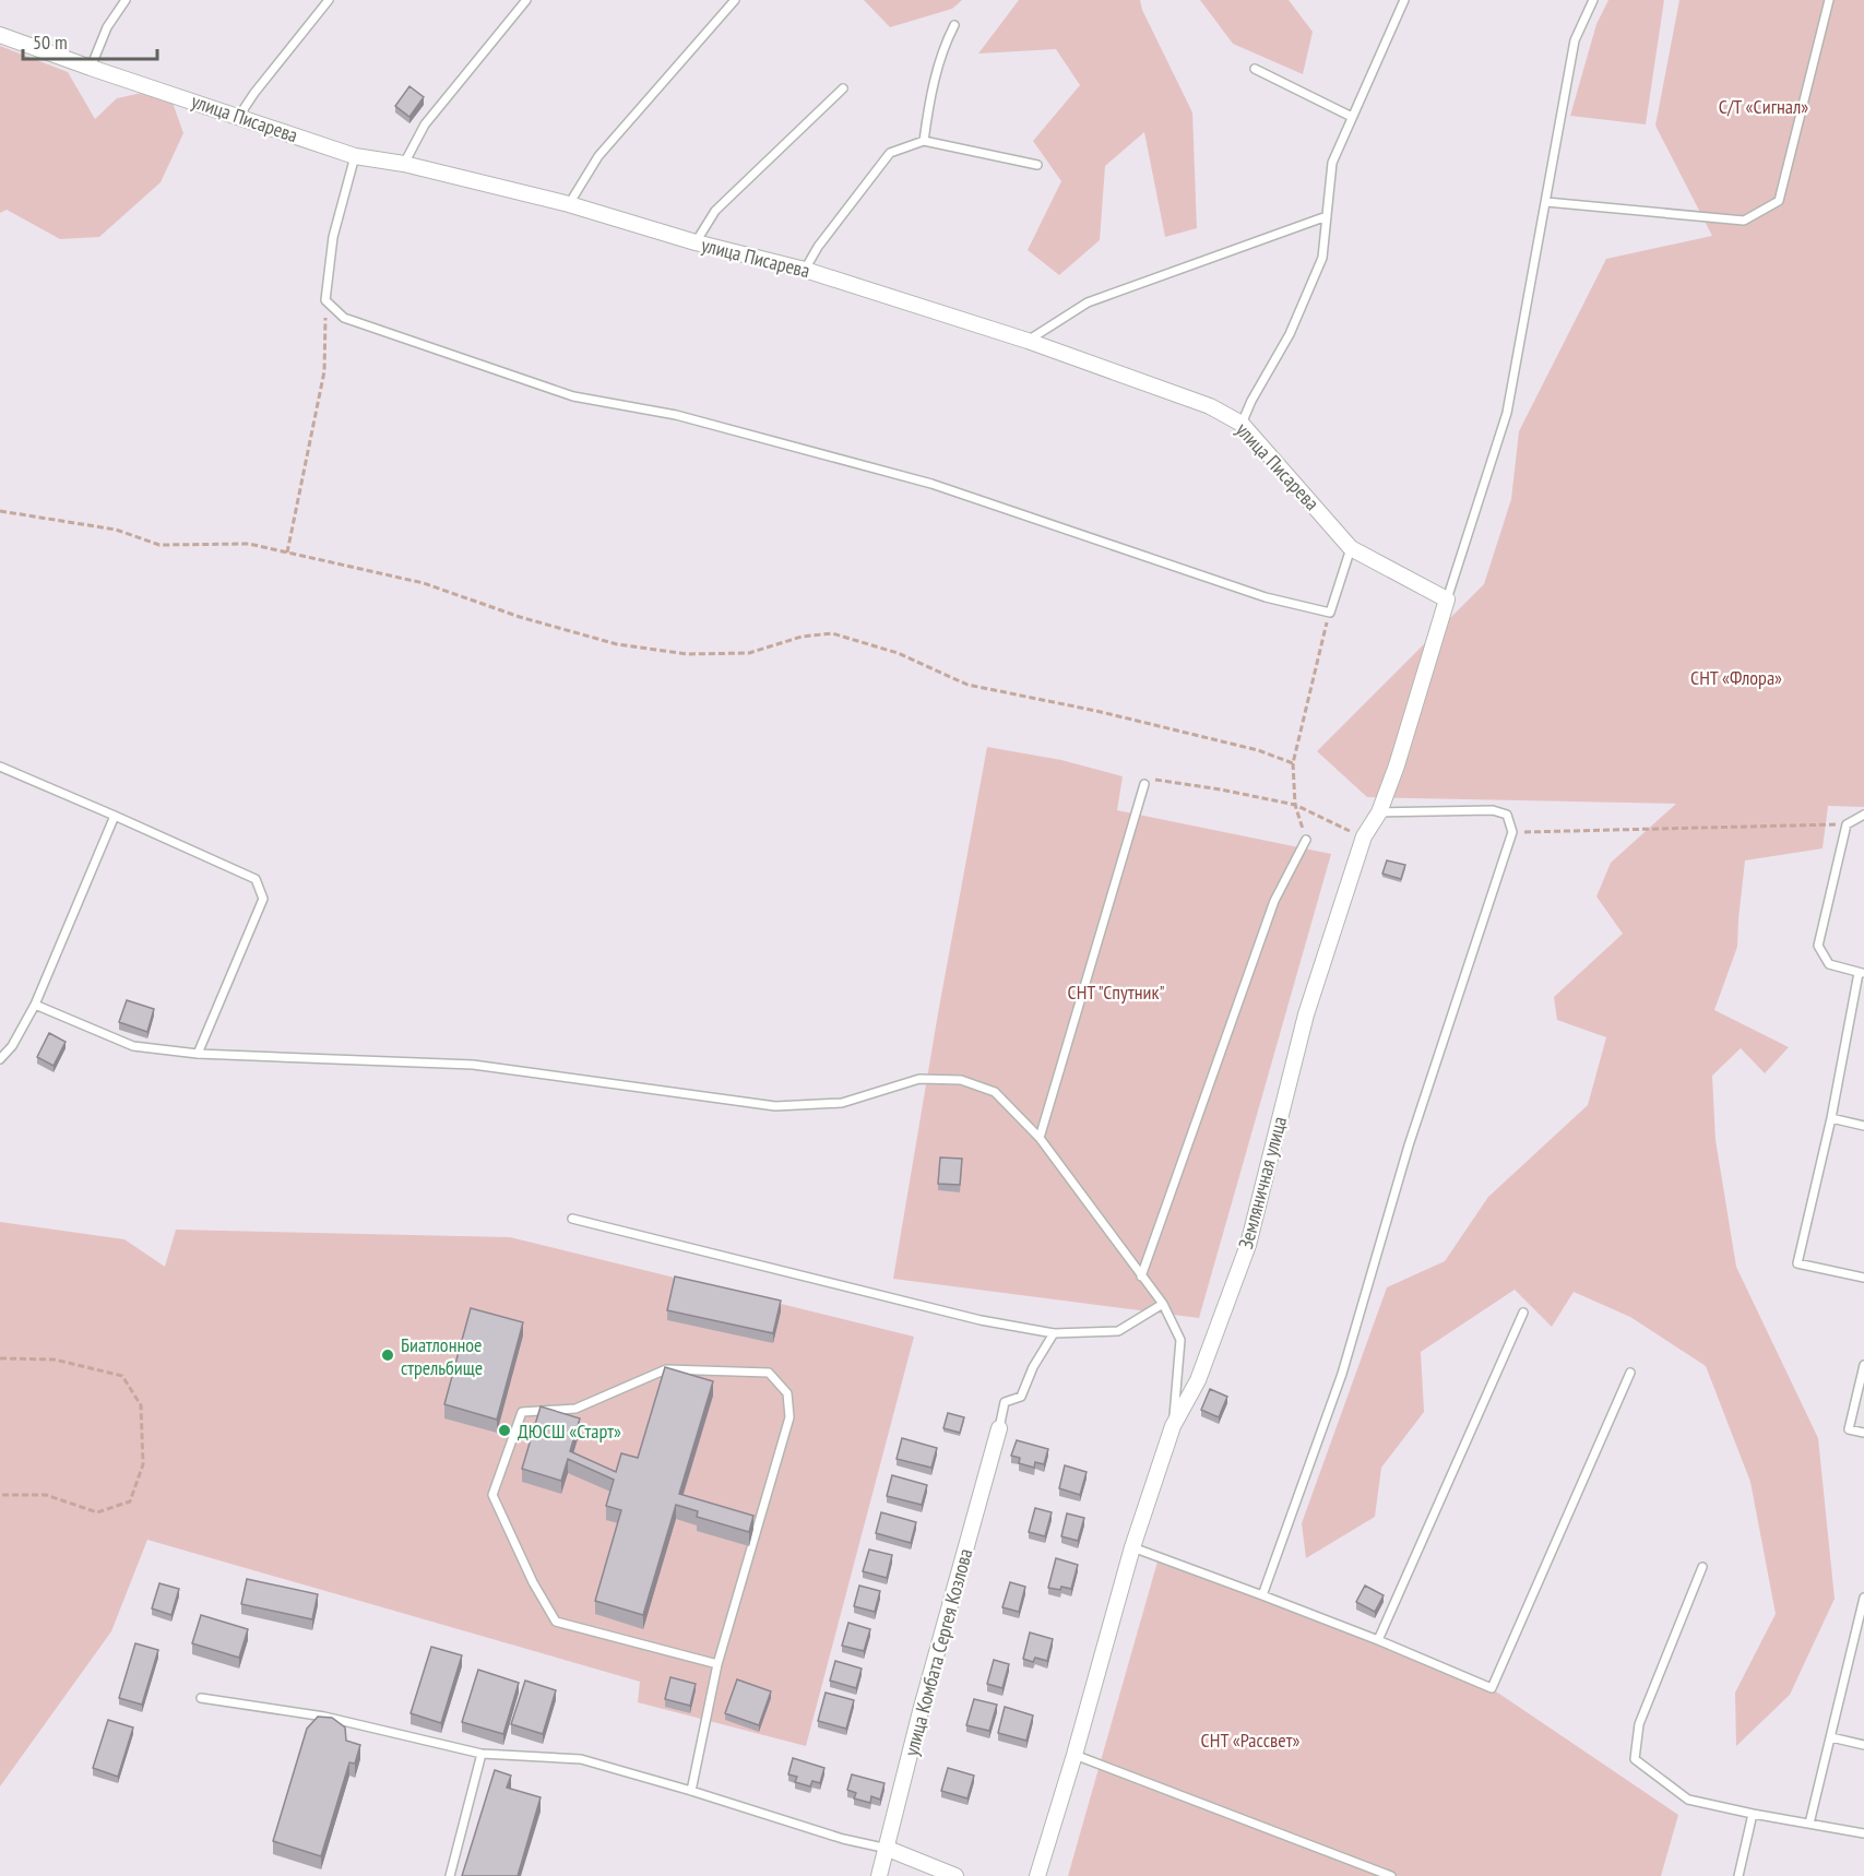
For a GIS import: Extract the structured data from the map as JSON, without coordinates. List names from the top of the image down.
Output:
{
  "streets": {
    "street": ["улица Писарева", "Земляничная улица", "улица Комбата Сергея Козлова"]
  },
  "crossings": [
    ["улица Писарева", "Земляничная улица"]
  ],
  "parks": [
    "С/Т «Сигнал»",
    "СНТ «Флора»",
    "СНТ \"Спутник\"",
    "СНТ «Рассвет»"
  ],
  "places": ["Биатлонное стрельбище", "ДЮСШ «Старт»"],
  "scale_bar": "50 m"
}
